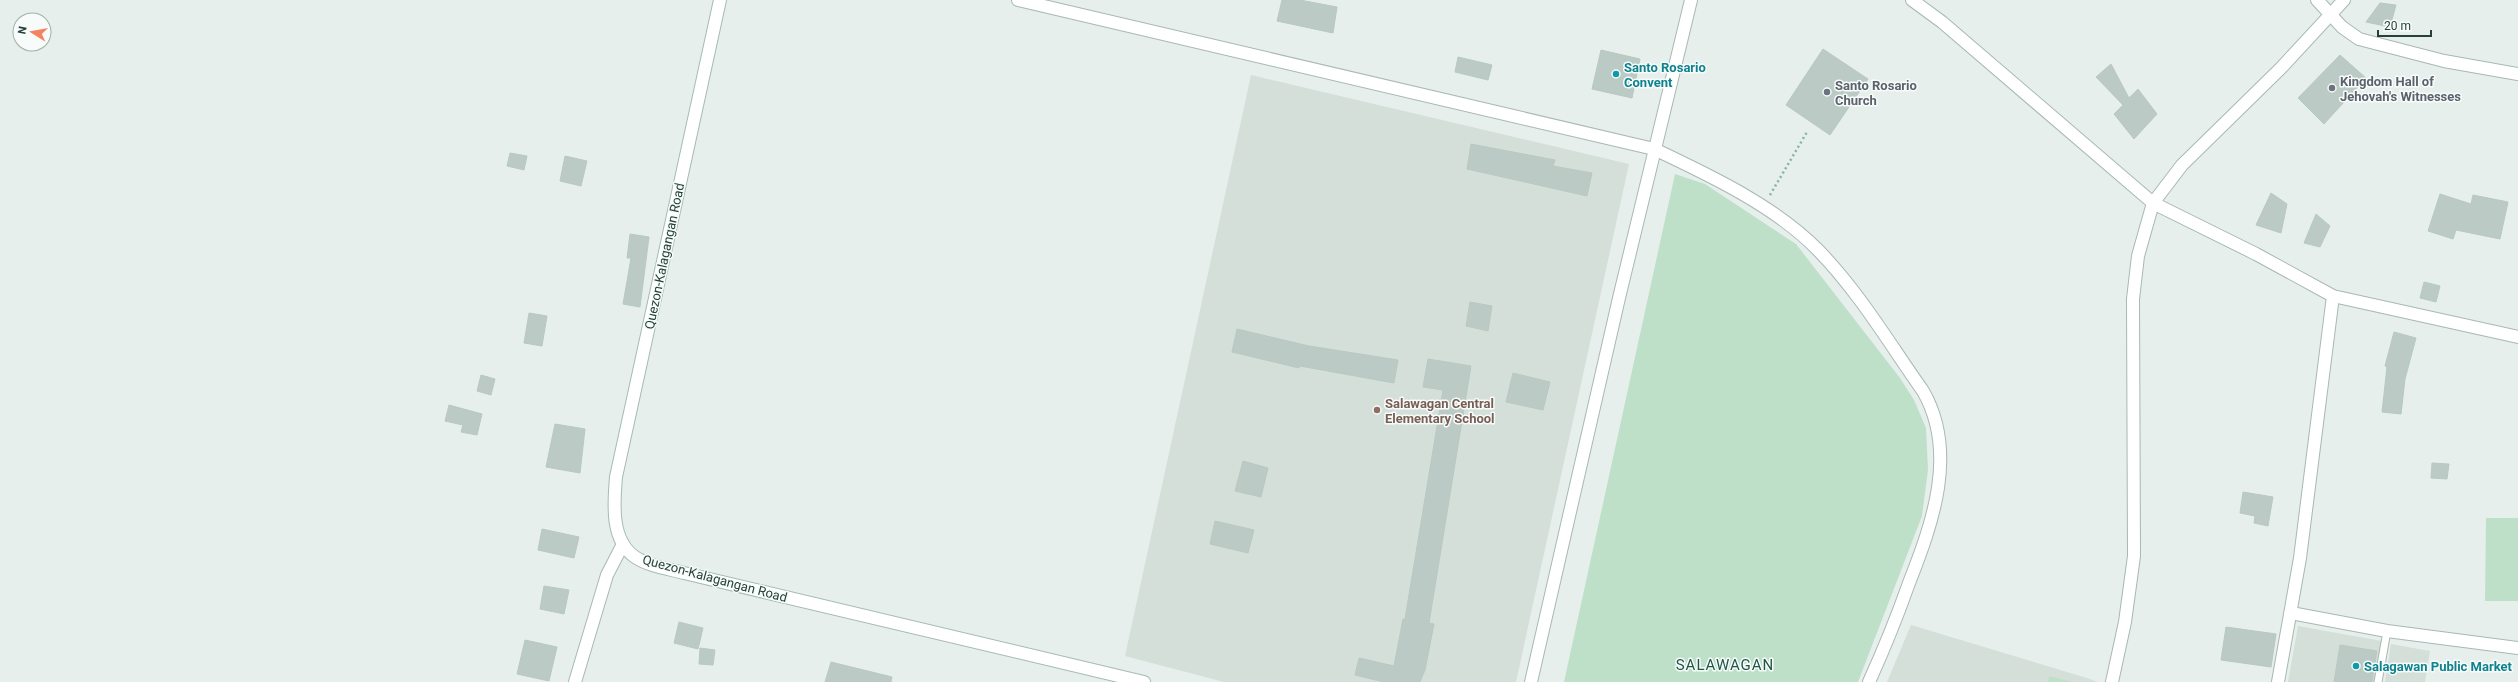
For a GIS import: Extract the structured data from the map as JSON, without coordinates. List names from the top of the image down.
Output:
{
  "streets": {
    "street": ["Quezon-Kalagangan Road"]
  },
  "districts": ["SALAWAGAN"],
  "places": [
    "Santo Rosario Convent",
    "Kingdom Hall of Jehovah's Witnesses",
    "Santo Rosario Church",
    "Salawagan Central Elementary School",
    "Salagawan Public Market"
  ],
  "scale_bar": "20 m",
  "north": "left"
}
